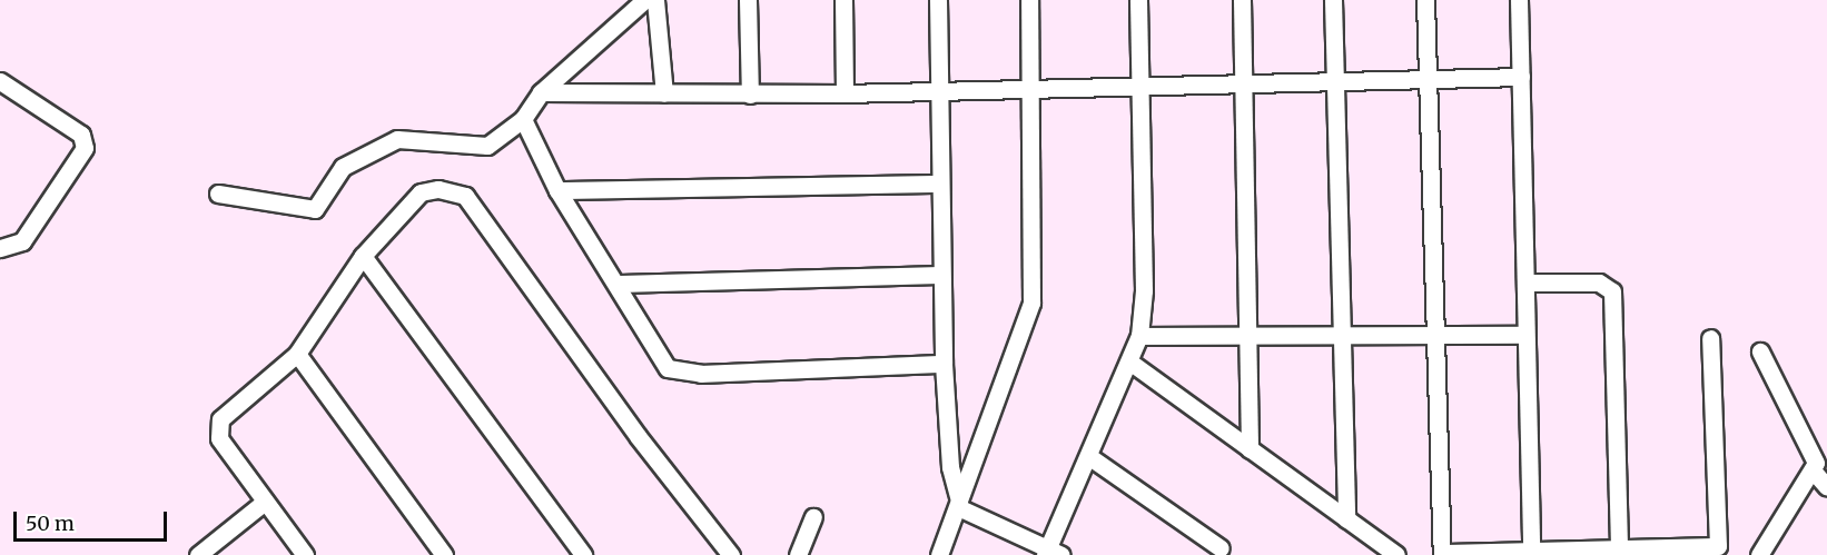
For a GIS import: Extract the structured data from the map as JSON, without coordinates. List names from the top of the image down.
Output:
{
  "scale_bar": "50 m"
}
